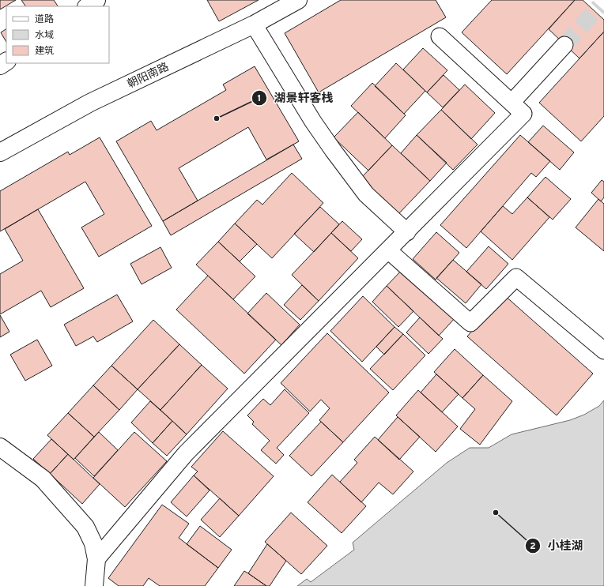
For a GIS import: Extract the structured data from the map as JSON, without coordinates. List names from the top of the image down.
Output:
{
  "streets": {
    "main road": ["朝阳南路"]
  },
  "places": ["湖景轩客栈", "小桂湖"],
  "legend": ["道路", "水域", "建筑"]
}
